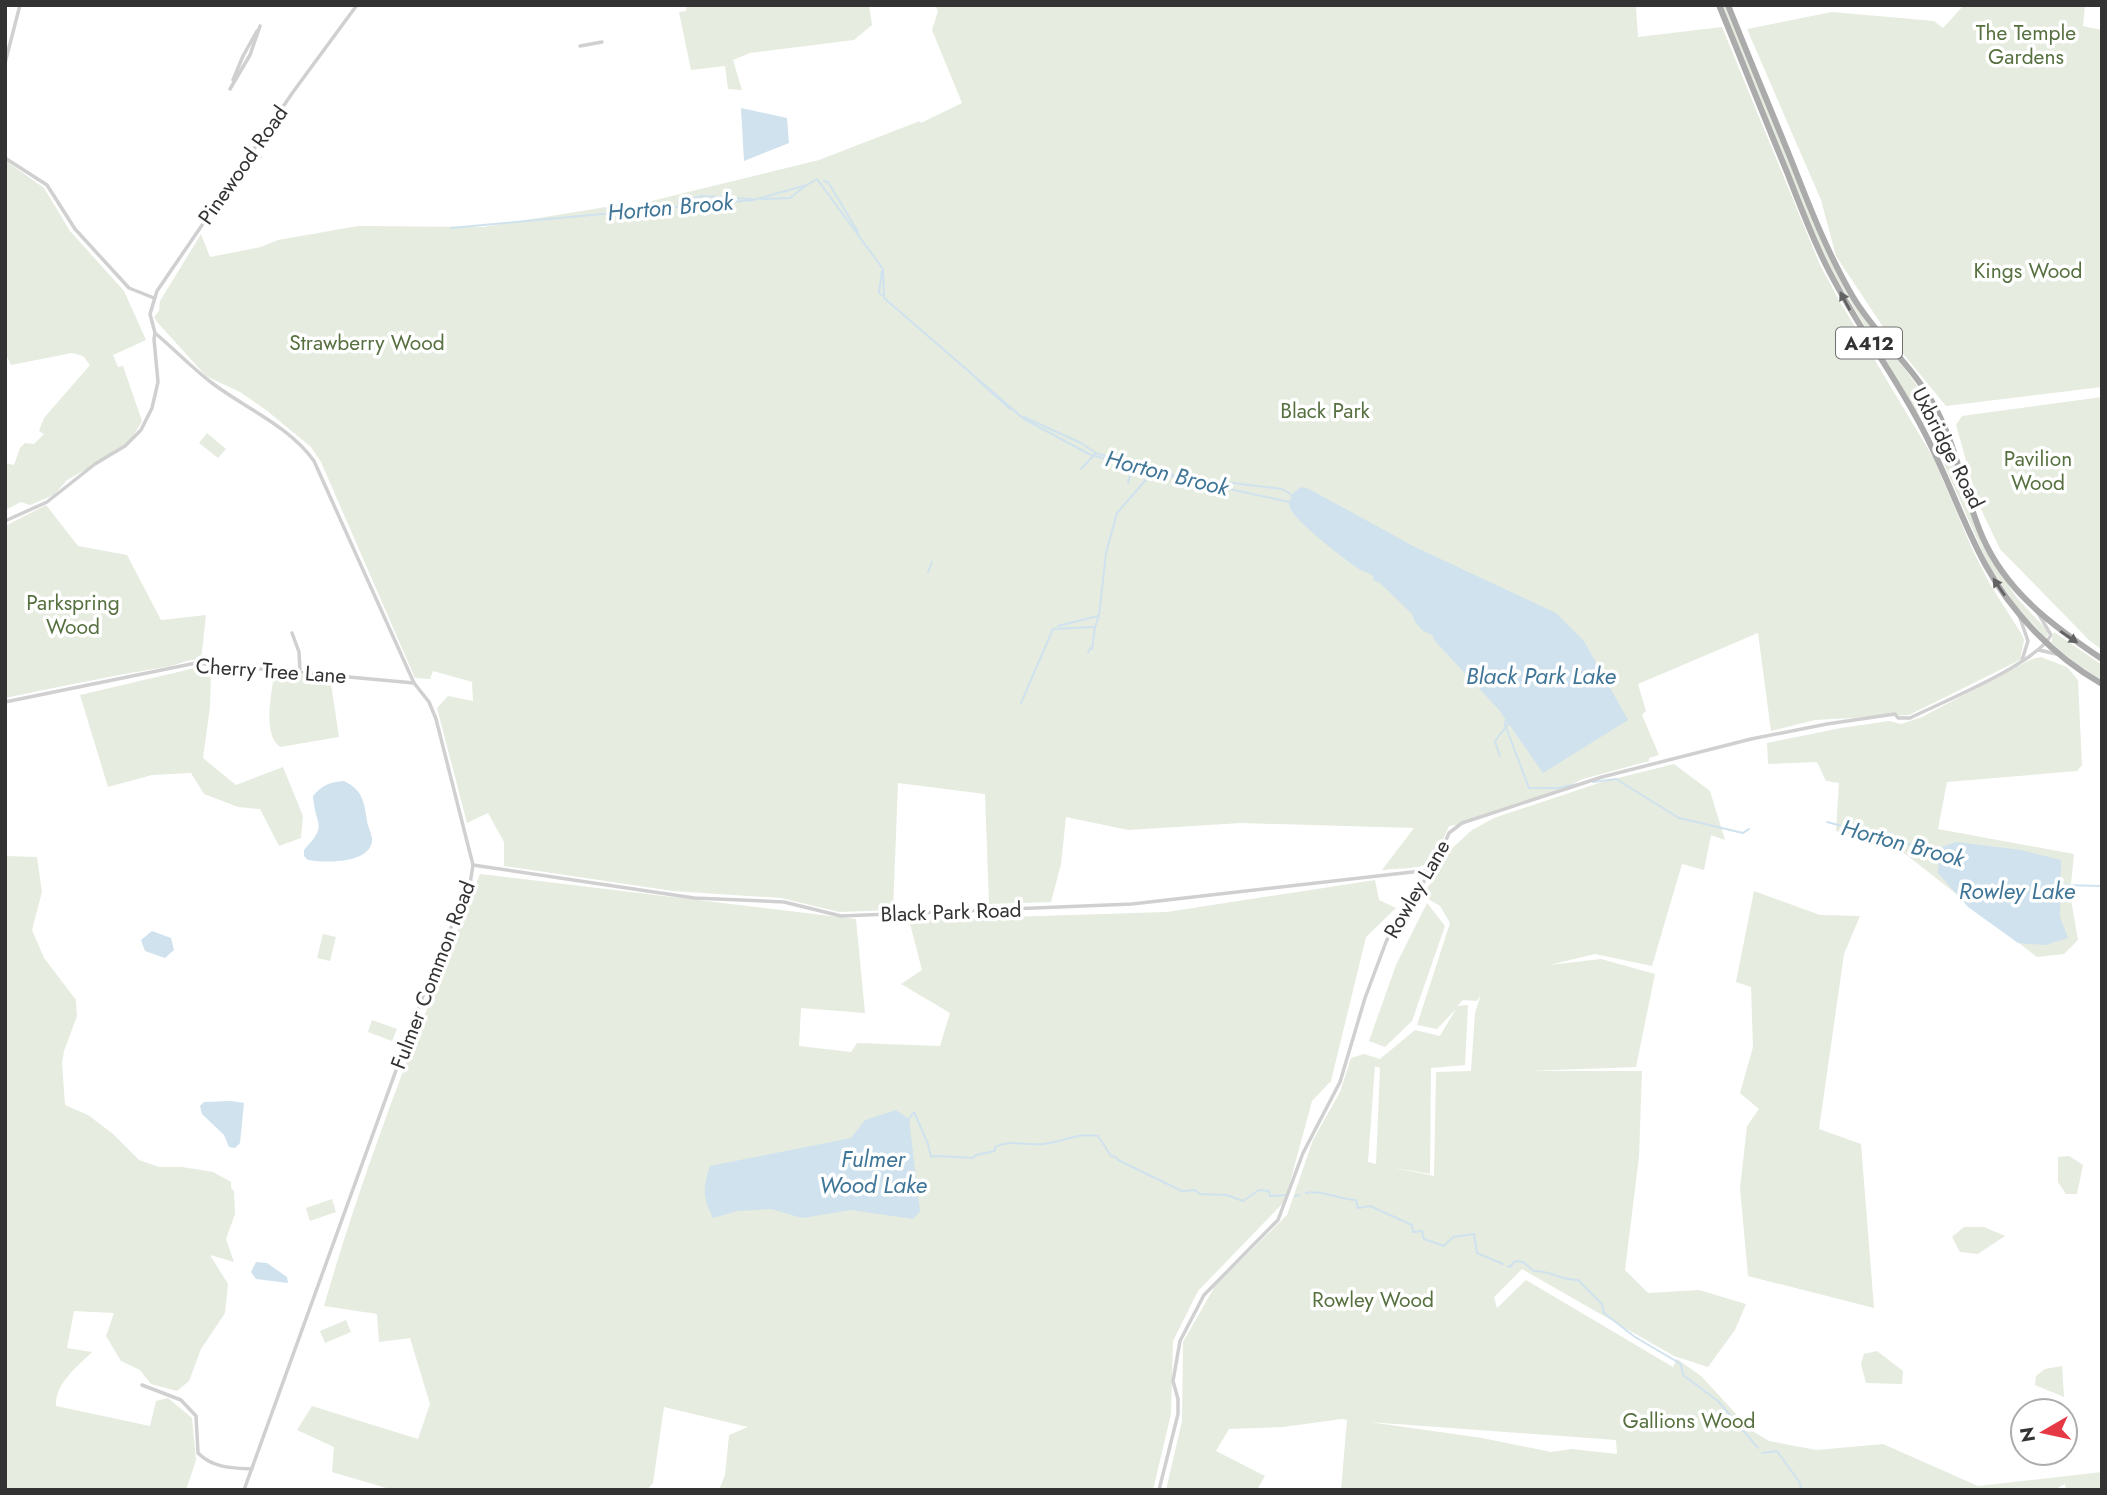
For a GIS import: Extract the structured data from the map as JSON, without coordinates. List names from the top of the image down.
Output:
{
  "streets": {
    "main road": ["A412", "Uxbridge Road"],
    "street": [
      "Pinewood Road",
      "Cherry Tree Lane",
      "Rowley Lane",
      "Black Park Road",
      "Fulmer Common Road"
    ]
  },
  "crossings": [
    ["Uxbridge Road", "Rowley Lane"],
    ["Cherry Tree Lane", "Fulmer Common Road"],
    ["Rowley Lane", "Black Park Road"],
    ["Black Park Road", "Fulmer Common Road"]
  ],
  "water": [
    "Horton Brook",
    "Black Park Lake",
    "Rowley Lake",
    "Fulmer Wood Lake"
  ],
  "parks": [
    "The Temple Gardens",
    "Kings Wood",
    "Strawberry Wood",
    "Black Park",
    "Pavilion Wood",
    "Parkspring Wood",
    "Rowley Wood",
    "Gallions Wood"
  ],
  "north": "left"
}
